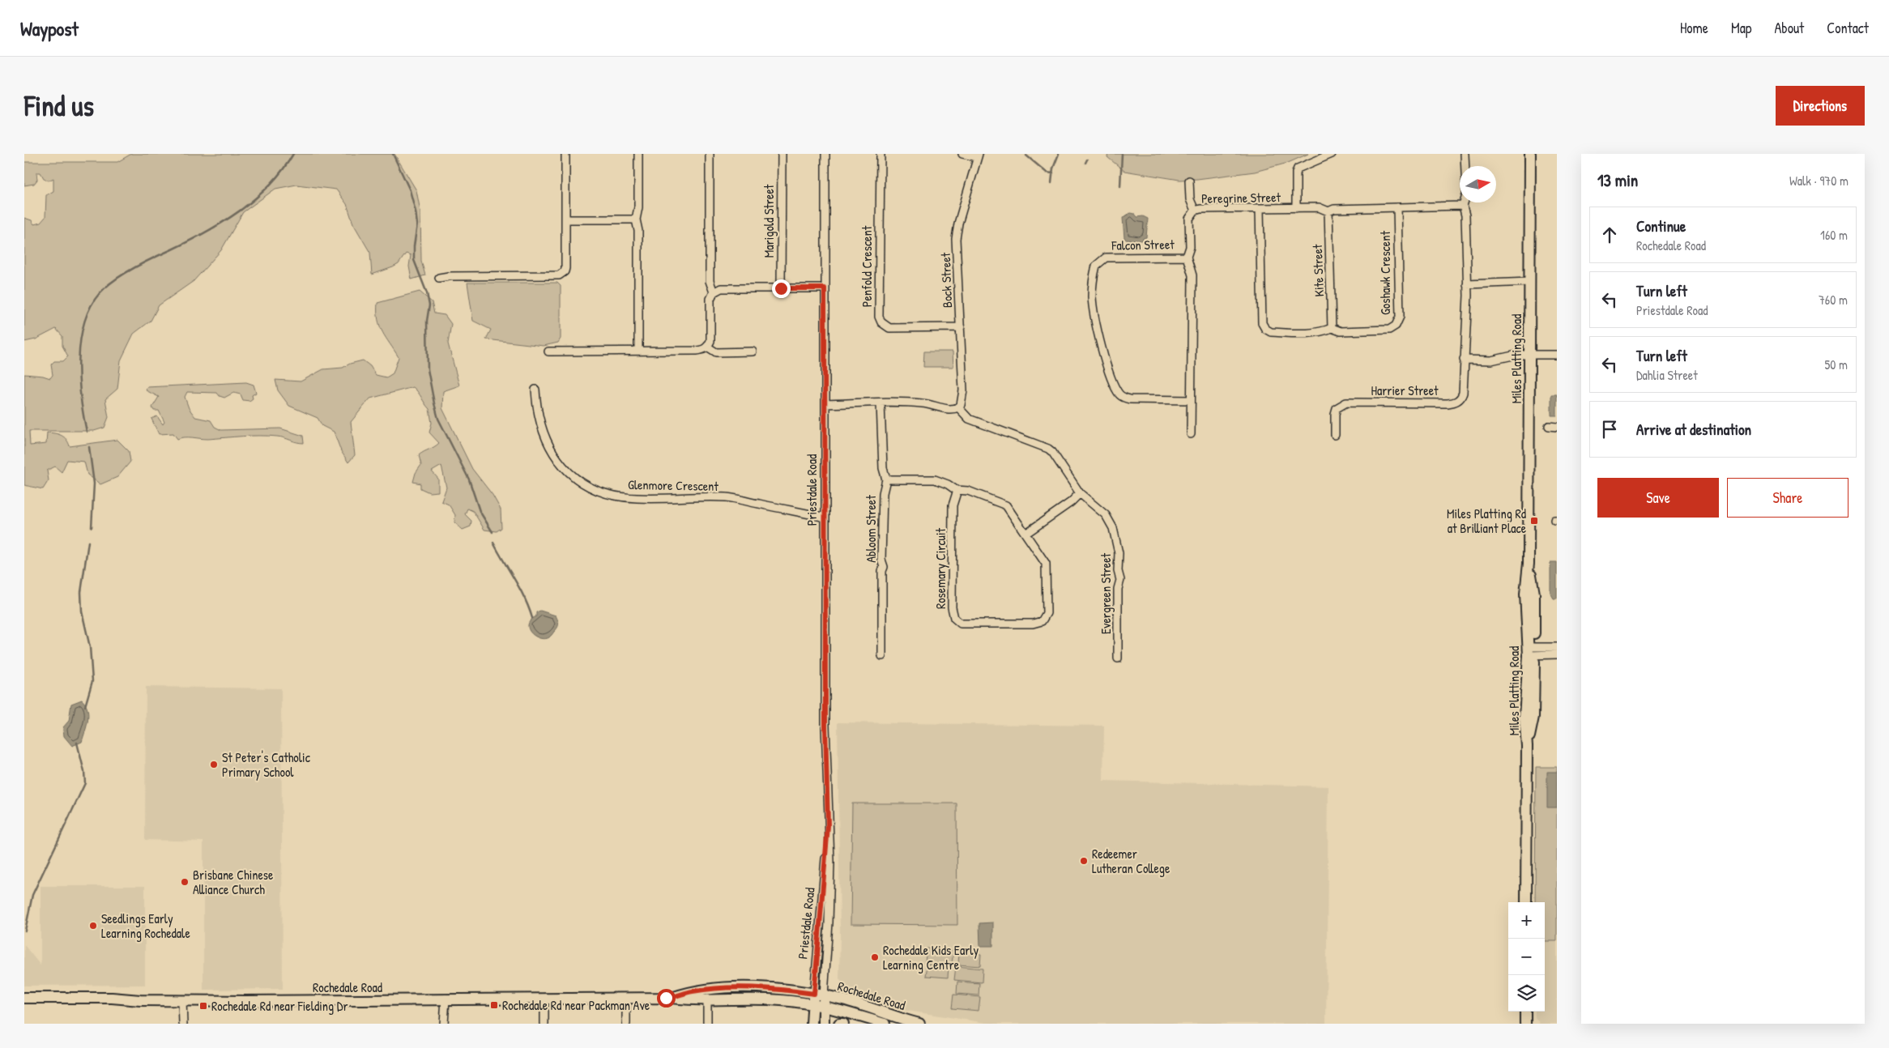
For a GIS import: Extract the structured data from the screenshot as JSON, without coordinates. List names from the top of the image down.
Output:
{
  "streets": {
    "main road": ["Miles Platting Road", "Priestdale Road", "Rochedale Road"],
    "street": [
      "Peregrine Street",
      "Marigold Street",
      "Falcon Street",
      "Penfold Crescent",
      "Kite Street",
      "Goshawk Crescent",
      "Bock Street",
      "Harrier Street",
      "Glenmore Crescent",
      "Abloom Street",
      "Rosemary Circuit",
      "Evergreen Street"
    ]
  },
  "crossings": [
    ["Peregrine Street", "Falcon Street"],
    ["Peregrine Street", "Kite Street"],
    ["Peregrine Street", "Goshawk Crescent"],
    ["Peregrine Street", "Harrier Street"],
    ["Penfold Crescent", "Bock Street"],
    ["Kite Street", "Goshawk Crescent"],
    ["Bock Street", "Evergreen Street"],
    ["Glenmore Crescent", "Priestdale Road"],
    ["Priestdale Road", "Rochedale Road"],
    ["Abloom Street", "Rosemary Circuit"]
  ],
  "places": {
    "transit": ["Miles Platting Rd at Brilliant Place", "Rochedale Rd near Packman Ave", "Rochedale Rd near Fielding Dr"],
    "other": [
      "St Peter's Catholic Primary School",
      "Redeemer Lutheran College",
      "Brisbane Chinese Alliance Church",
      "Seedlings Early Learning Rochedale",
      "Rochedale Kids Early Learning Centre"
    ]
  },
  "north": "right",
  "page": {
    "header": "Waypost",
    "nav": [
      "Home",
      "Map",
      "About",
      "Contact"
    ],
    "buttons": [
      "Directions",
      ["Save", "Share"]
    ],
    "title": "Find us",
    "heading": ["13 min", "Walk · 970 m"],
    "list": [
      ["Continue", "Rochedale Road", "160 m"],
      ["Turn left", "Priestdale Road", "760 m"],
      ["Turn left", "Dahlia Street", "50 m"],
      "Arrive at destination"
    ],
    "map_buttons": ["+", "−"]
  }
}
